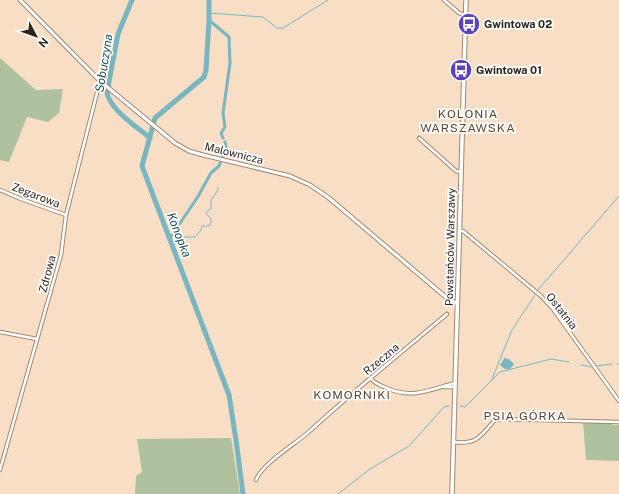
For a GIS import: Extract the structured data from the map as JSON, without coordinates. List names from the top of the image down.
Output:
{
  "streets": {
    "main road": ["Powstańców Warszawy"],
    "street": [
      "Malownicza",
      "Zegarowa",
      "Zdrowa",
      "Ostatnia",
      "Rzeczna"
    ]
  },
  "crossings": [
    ["Malownicza", "Powstańców Warszawy"],
    ["Malownicza", "Zdrowa"],
    ["Zegarowa", "Zdrowa"],
    ["Powstańców Warszawy", "Ostatnia"]
  ],
  "districts": ["KOLONIA WARSZAWSKA", "KOMORNIKI", "PSIA GÓRKA"],
  "water": ["Sobuczyna", "Konopka"],
  "places": {
    "bus stop": ["Gwintowa 02", "Gwintowa 01"]
  },
  "north": "bottom right"
}
